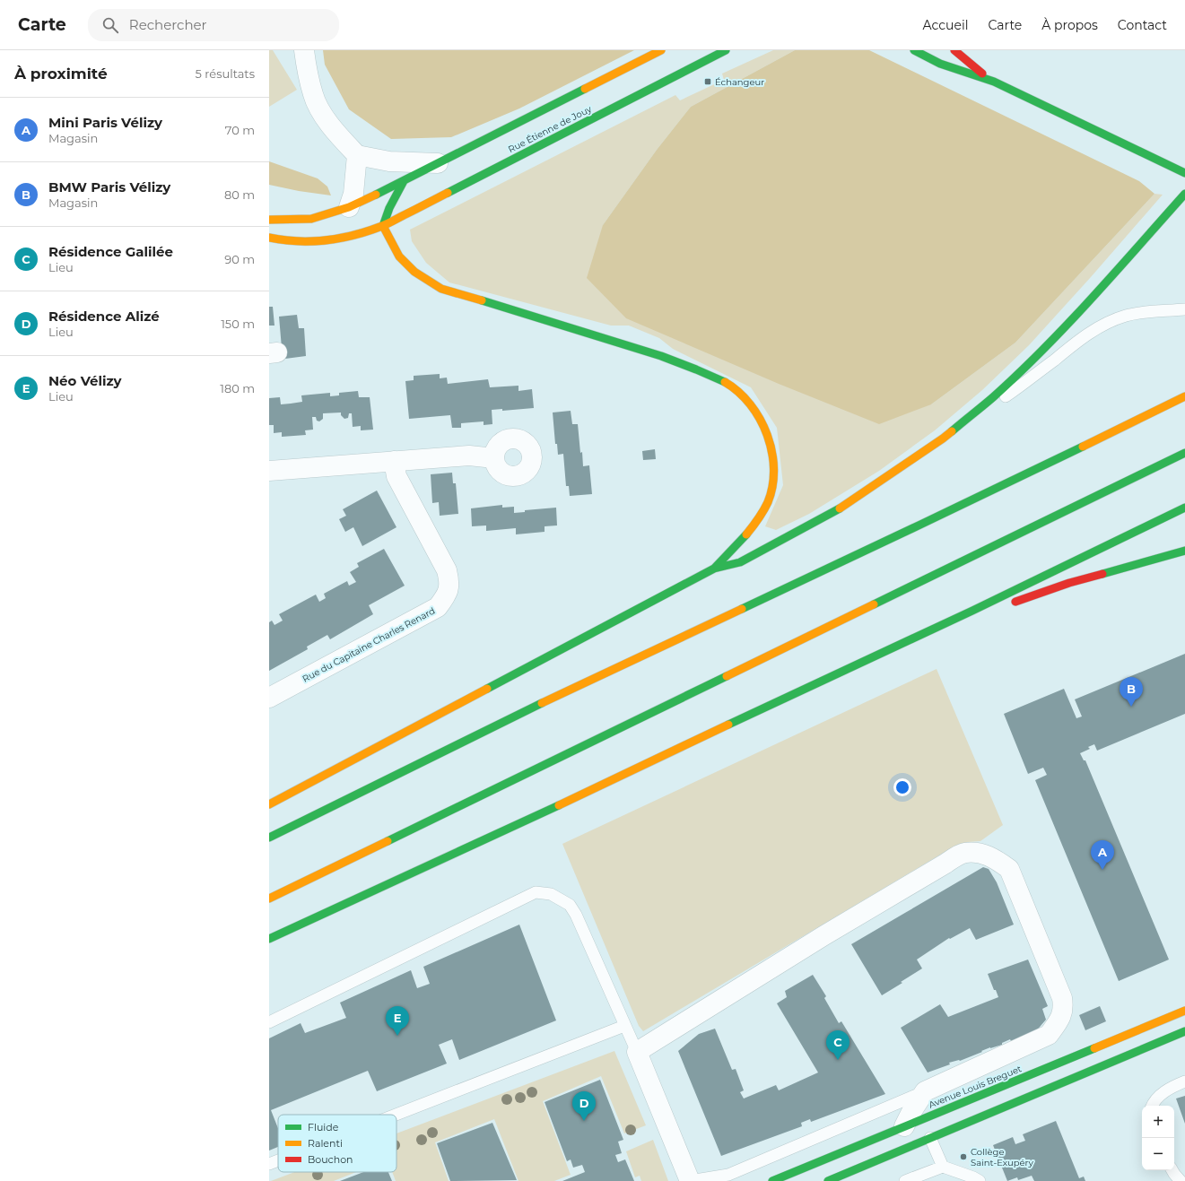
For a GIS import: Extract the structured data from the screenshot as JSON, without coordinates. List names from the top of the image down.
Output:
{
  "streets": {
    "main road": ["Rue Étienne de Jouy", "Avenue Louis Breguet"],
    "street": ["Rue du Capitaine Charles Renard"]
  },
  "places": {
    "transit": ["Échangeur"],
    "other": ["Collège Saint-Exupéry"]
  },
  "legend": ["Fluide", "Ralenti", "Bouchon"],
  "page": {
    "header": "Carte",
    "search": "Rechercher",
    "nav": [
      "Accueil",
      "Carte",
      "À propos",
      "Contact"
    ],
    "heading": ["À proximité", "5 résultats"],
    "list": [
      {
        "mark": "A",
        "name": "Mini Paris Vélizy",
        "note": "Magasin",
        "value": "70 m"
      },
      {
        "mark": "B",
        "name": "BMW Paris Vélizy",
        "note": "Magasin",
        "value": "80 m"
      },
      {
        "mark": "C",
        "name": "Résidence Galilée",
        "note": "Lieu",
        "value": "90 m"
      },
      {
        "mark": "D",
        "name": "Résidence Alizé",
        "note": "Lieu",
        "value": "150 m"
      },
      {
        "mark": "E",
        "name": "Néo Vélizy",
        "note": "Lieu",
        "value": "180 m"
      }
    ],
    "pins": [
      "B",
      "A",
      "E",
      "C",
      "D"
    ],
    "map_buttons": ["+", "−"]
  }
}
